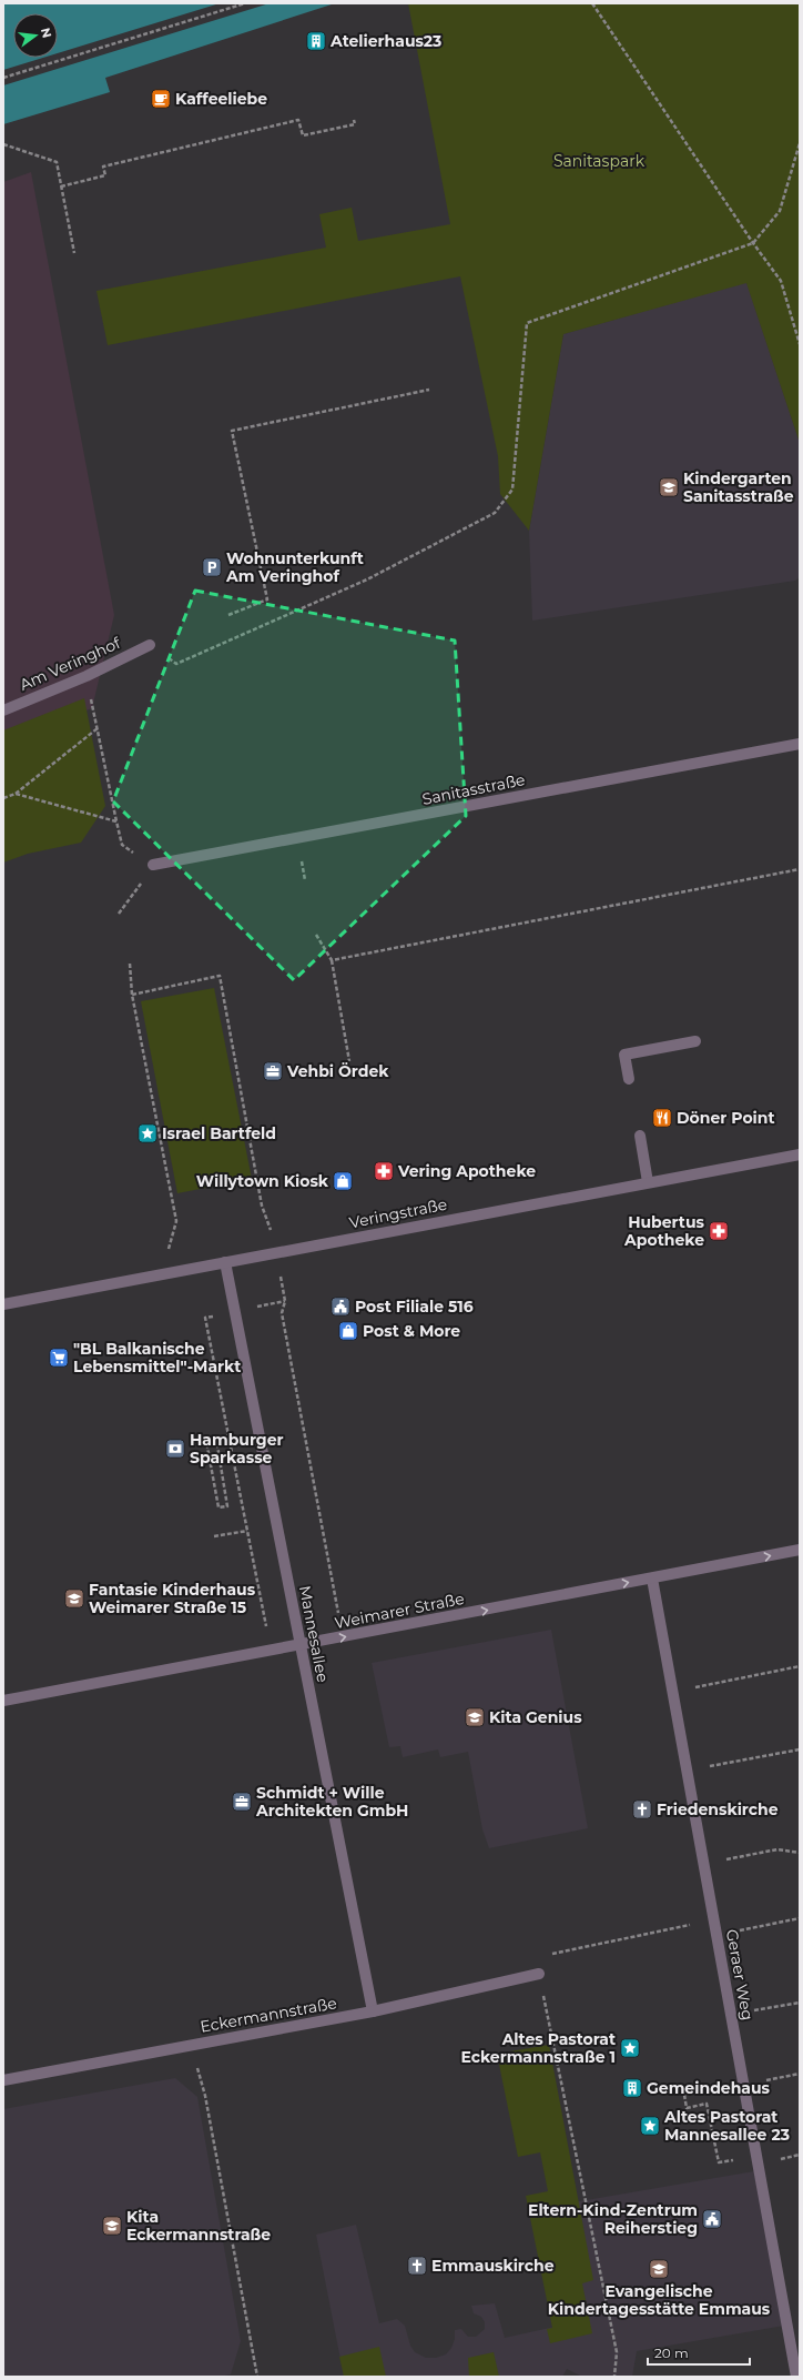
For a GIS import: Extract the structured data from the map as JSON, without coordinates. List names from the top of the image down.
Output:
{
  "streets": {
    "street": [
      "Am Veringhof",
      "Sanitasstraße",
      "Veringstraße",
      "Weimarer Straße",
      "Mannesallee",
      "Geraer Weg",
      "Eckermannstraße"
    ]
  },
  "crossings": [
    ["Veringstraße", "Mannesallee"],
    ["Weimarer Straße", "Mannesallee"],
    ["Weimarer Straße", "Geraer Weg"],
    ["Mannesallee", "Eckermannstraße"]
  ],
  "one_way": ["Weimarer Straße"],
  "parks": ["Sanitaspark"],
  "places": {
    "building": ["Atelierhaus23", "Gemeindehaus"],
    "cafe": ["Kaffeeliebe"],
    "school or university": [
      "Kindergarten Sanitasstraße",
      "Fantasie Kinderhaus Weimarer Straße 15",
      "Kita Genius",
      "Kita Eckermannstraße",
      "Evangelische Kindertagesstätte Emmaus"
    ],
    "parking": ["Wohnunterkunft Am Veringhof"],
    "office": ["Vehbi Ördek", "Schmidt + Wille Architekten GmbH"],
    "restaurant": ["Döner Point"],
    "place": ["Israel Bartfeld", "Altes Pastorat Eckermannstraße 1", "Altes Pastorat Mannesallee 23"],
    "pharmacy": ["Vering Apotheke", "Hubertus Apotheke"],
    "shop": ["Willytown Kiosk", "Post & More"],
    "public building": ["Post Filiale 516", "Eltern-Kind-Zentrum Reiherstieg"],
    "supermarket": ["\"BL Balkanische Lebensmittel\"-Markt"],
    "bank": ["Hamburger Sparkasse"],
    "church": ["Friedenskirche", "Emmauskirche"]
  },
  "scale_bar": "20 m",
  "north": "right"
}
